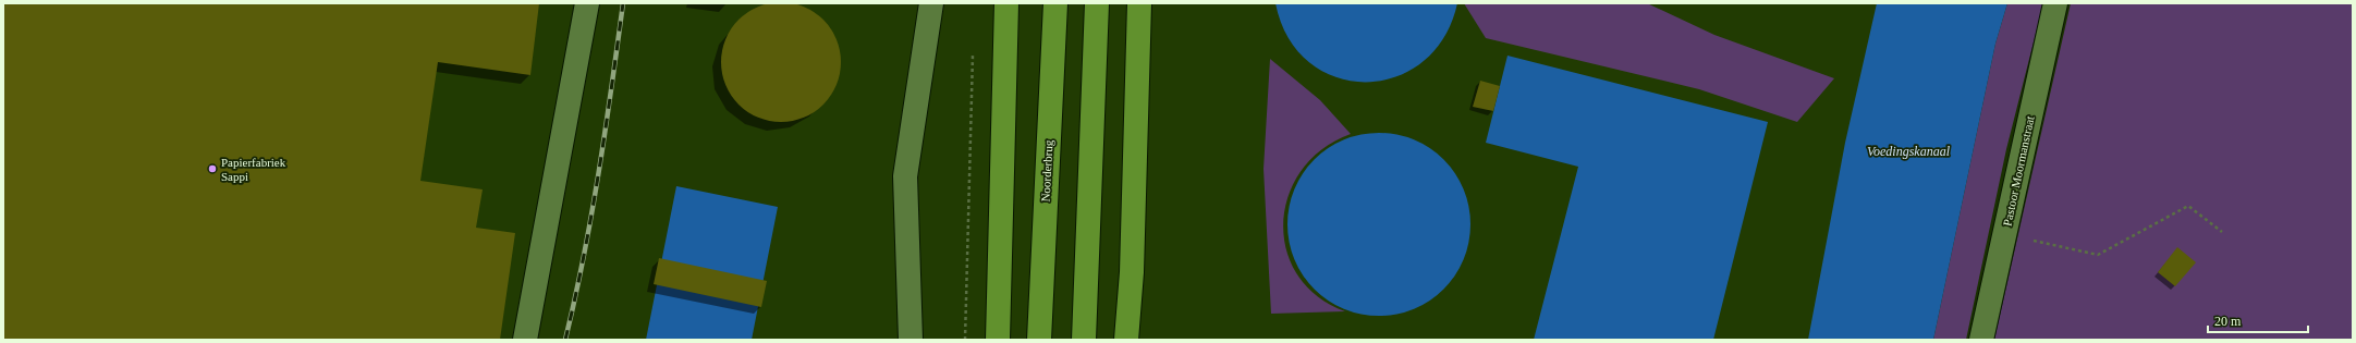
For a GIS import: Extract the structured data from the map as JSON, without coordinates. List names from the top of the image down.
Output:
{
  "streets": {
    "main road": ["Noorderbrug"],
    "street": ["Pastoor Moormanstraat"]
  },
  "water": ["Voedingskanaal"],
  "places": ["Papierfabriek Sappi"],
  "scale_bar": "20 m"
}
